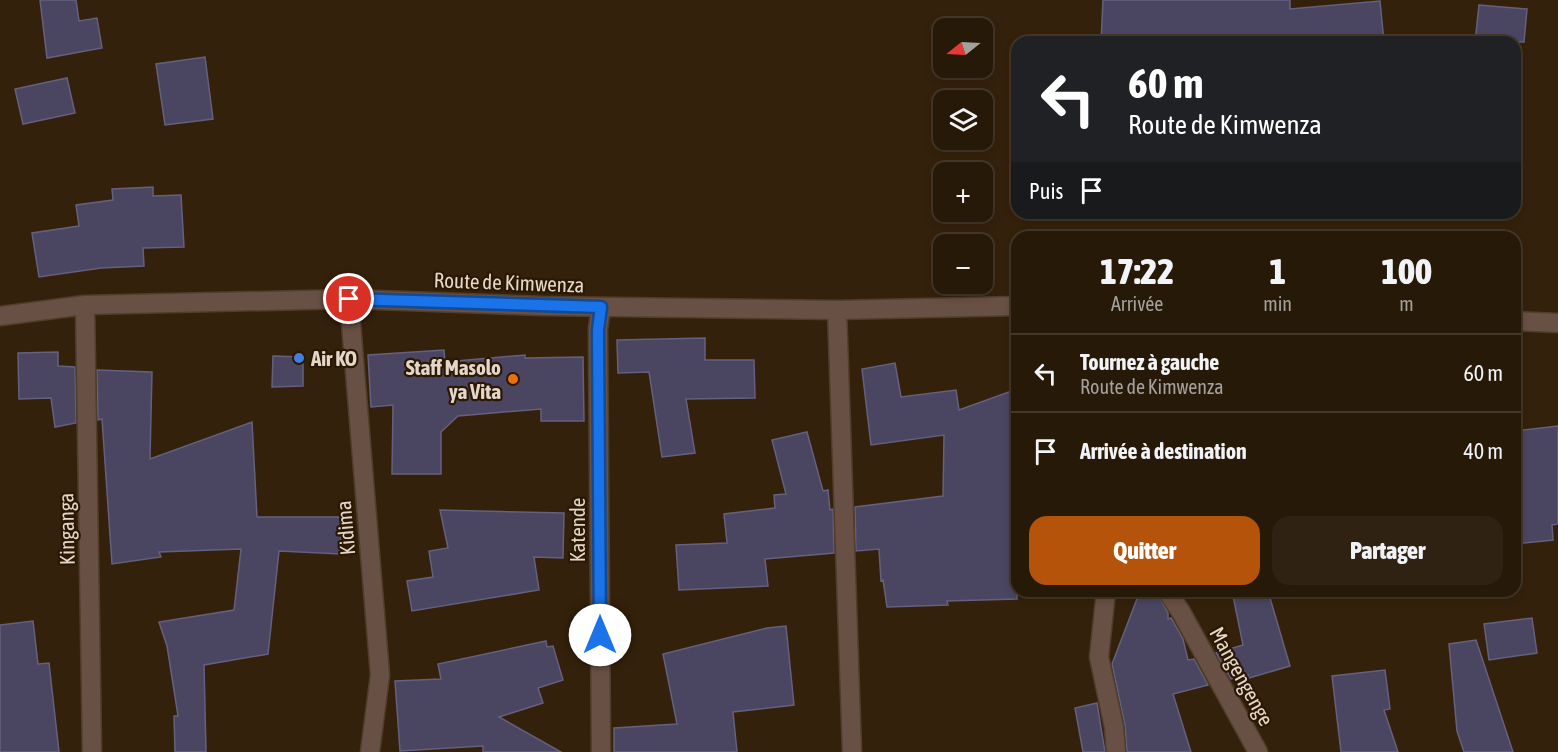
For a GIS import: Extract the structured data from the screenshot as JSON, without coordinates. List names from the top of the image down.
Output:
{
  "streets": {
    "street": [
      "Route de Kimwenza",
      "Kidima",
      "Kinganga",
      "Katende",
      "Mangengenge"
    ]
  },
  "crossings": [
    ["Route de Kimwenza", "Kidima"],
    ["Route de Kimwenza", "Kinganga"],
    ["Route de Kimwenza", "Katende"]
  ],
  "places": ["Air KO", "Staff Masolo ya Vita"],
  "north": "left",
  "page": {
    "map_buttons": ["+", "−"],
    "turn": ["60 m", "Route de Kimwenza"],
    "then": "Puis",
    "eta": [
      "17:22",
      "Arrivée",
      "1",
      "min",
      "100",
      "m"
    ],
    "list": [
      {
        "name": "Tournez à gauche",
        "note": "Route de Kimwenza",
        "value": "60 m"
      },
      {
        "name": "Arrivée à destination",
        "value": "40 m"
      }
    ],
    "buttons": ["Quitter", "Partager"]
  }
}
